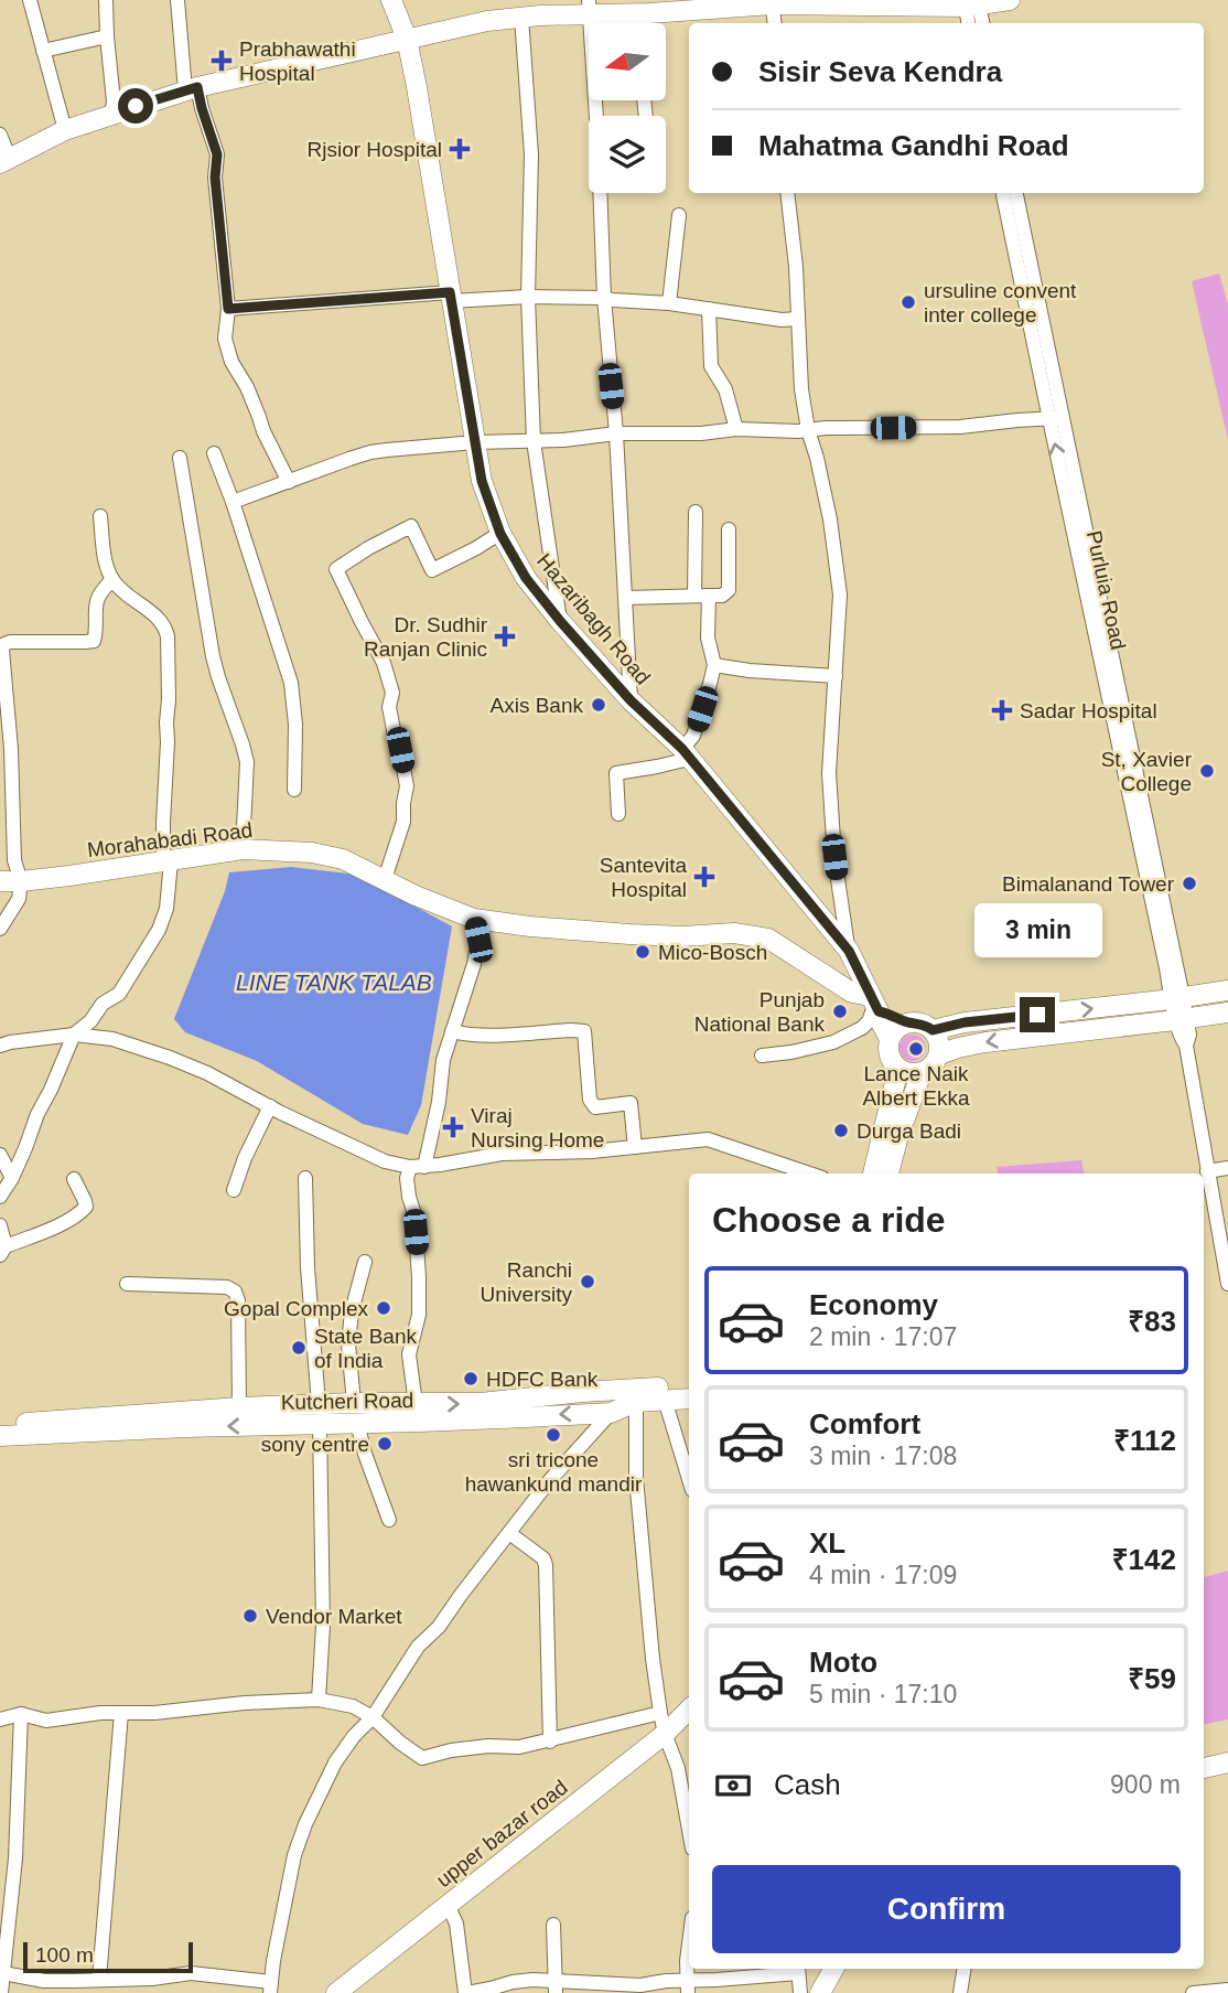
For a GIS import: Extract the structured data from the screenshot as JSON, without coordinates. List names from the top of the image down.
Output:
{
  "streets": {
    "main road": [
      "Hazaribagh Road",
      "Morahabadi Road",
      "Kutcheri Road",
      "upper bazar road"
    ],
    "street": ["Purluia Road"]
  },
  "crossings": [
    ["Hazaribagh Road", "Morahabadi Road"]
  ],
  "water": ["LINE TANK TALAB"],
  "places": {
    "health": [
      "Prabhawathi Hospital",
      "Rjsior Hospital",
      "Dr. Sudhir Ranjan Clinic",
      "Sadar Hospital",
      "Santevita Hospital",
      "Viraj Nursing Home"
    ],
    "other": [
      "ursuline convent inter college",
      "Axis Bank",
      "St, Xavier College",
      "Bimalanand Tower",
      "Mico-Bosch",
      "Punjab National Bank",
      "Lance Naik Albert Ekka",
      "Durga Badi",
      "Ranchi University",
      "Gopal Complex",
      "State Bank of India",
      "HDFC Bank",
      "sri tricone hawankund mandir",
      "sony centre",
      "Vendor Market"
    ]
  },
  "scale_bar": "100 m",
  "north": "left",
  "page": {
    "banner": ["Sisir Seva Kendra", "Mahatma Gandhi Road"],
    "bubble": "3 min",
    "heading": "Choose a ride",
    "list": [
      {
        "name": "Economy",
        "note": "2 min · 17:07",
        "value": "₹83"
      },
      {
        "name": "Comfort",
        "note": "3 min · 17:08",
        "value": "₹112"
      },
      {
        "name": "XL",
        "note": "4 min · 17:09",
        "value": "₹142"
      },
      {
        "name": "Moto",
        "note": "5 min · 17:10",
        "value": "₹59"
      }
    ],
    "pay": ["Cash", "900 m"],
    "buttons": "Confirm",
    "scale": "100 m"
  }
}
